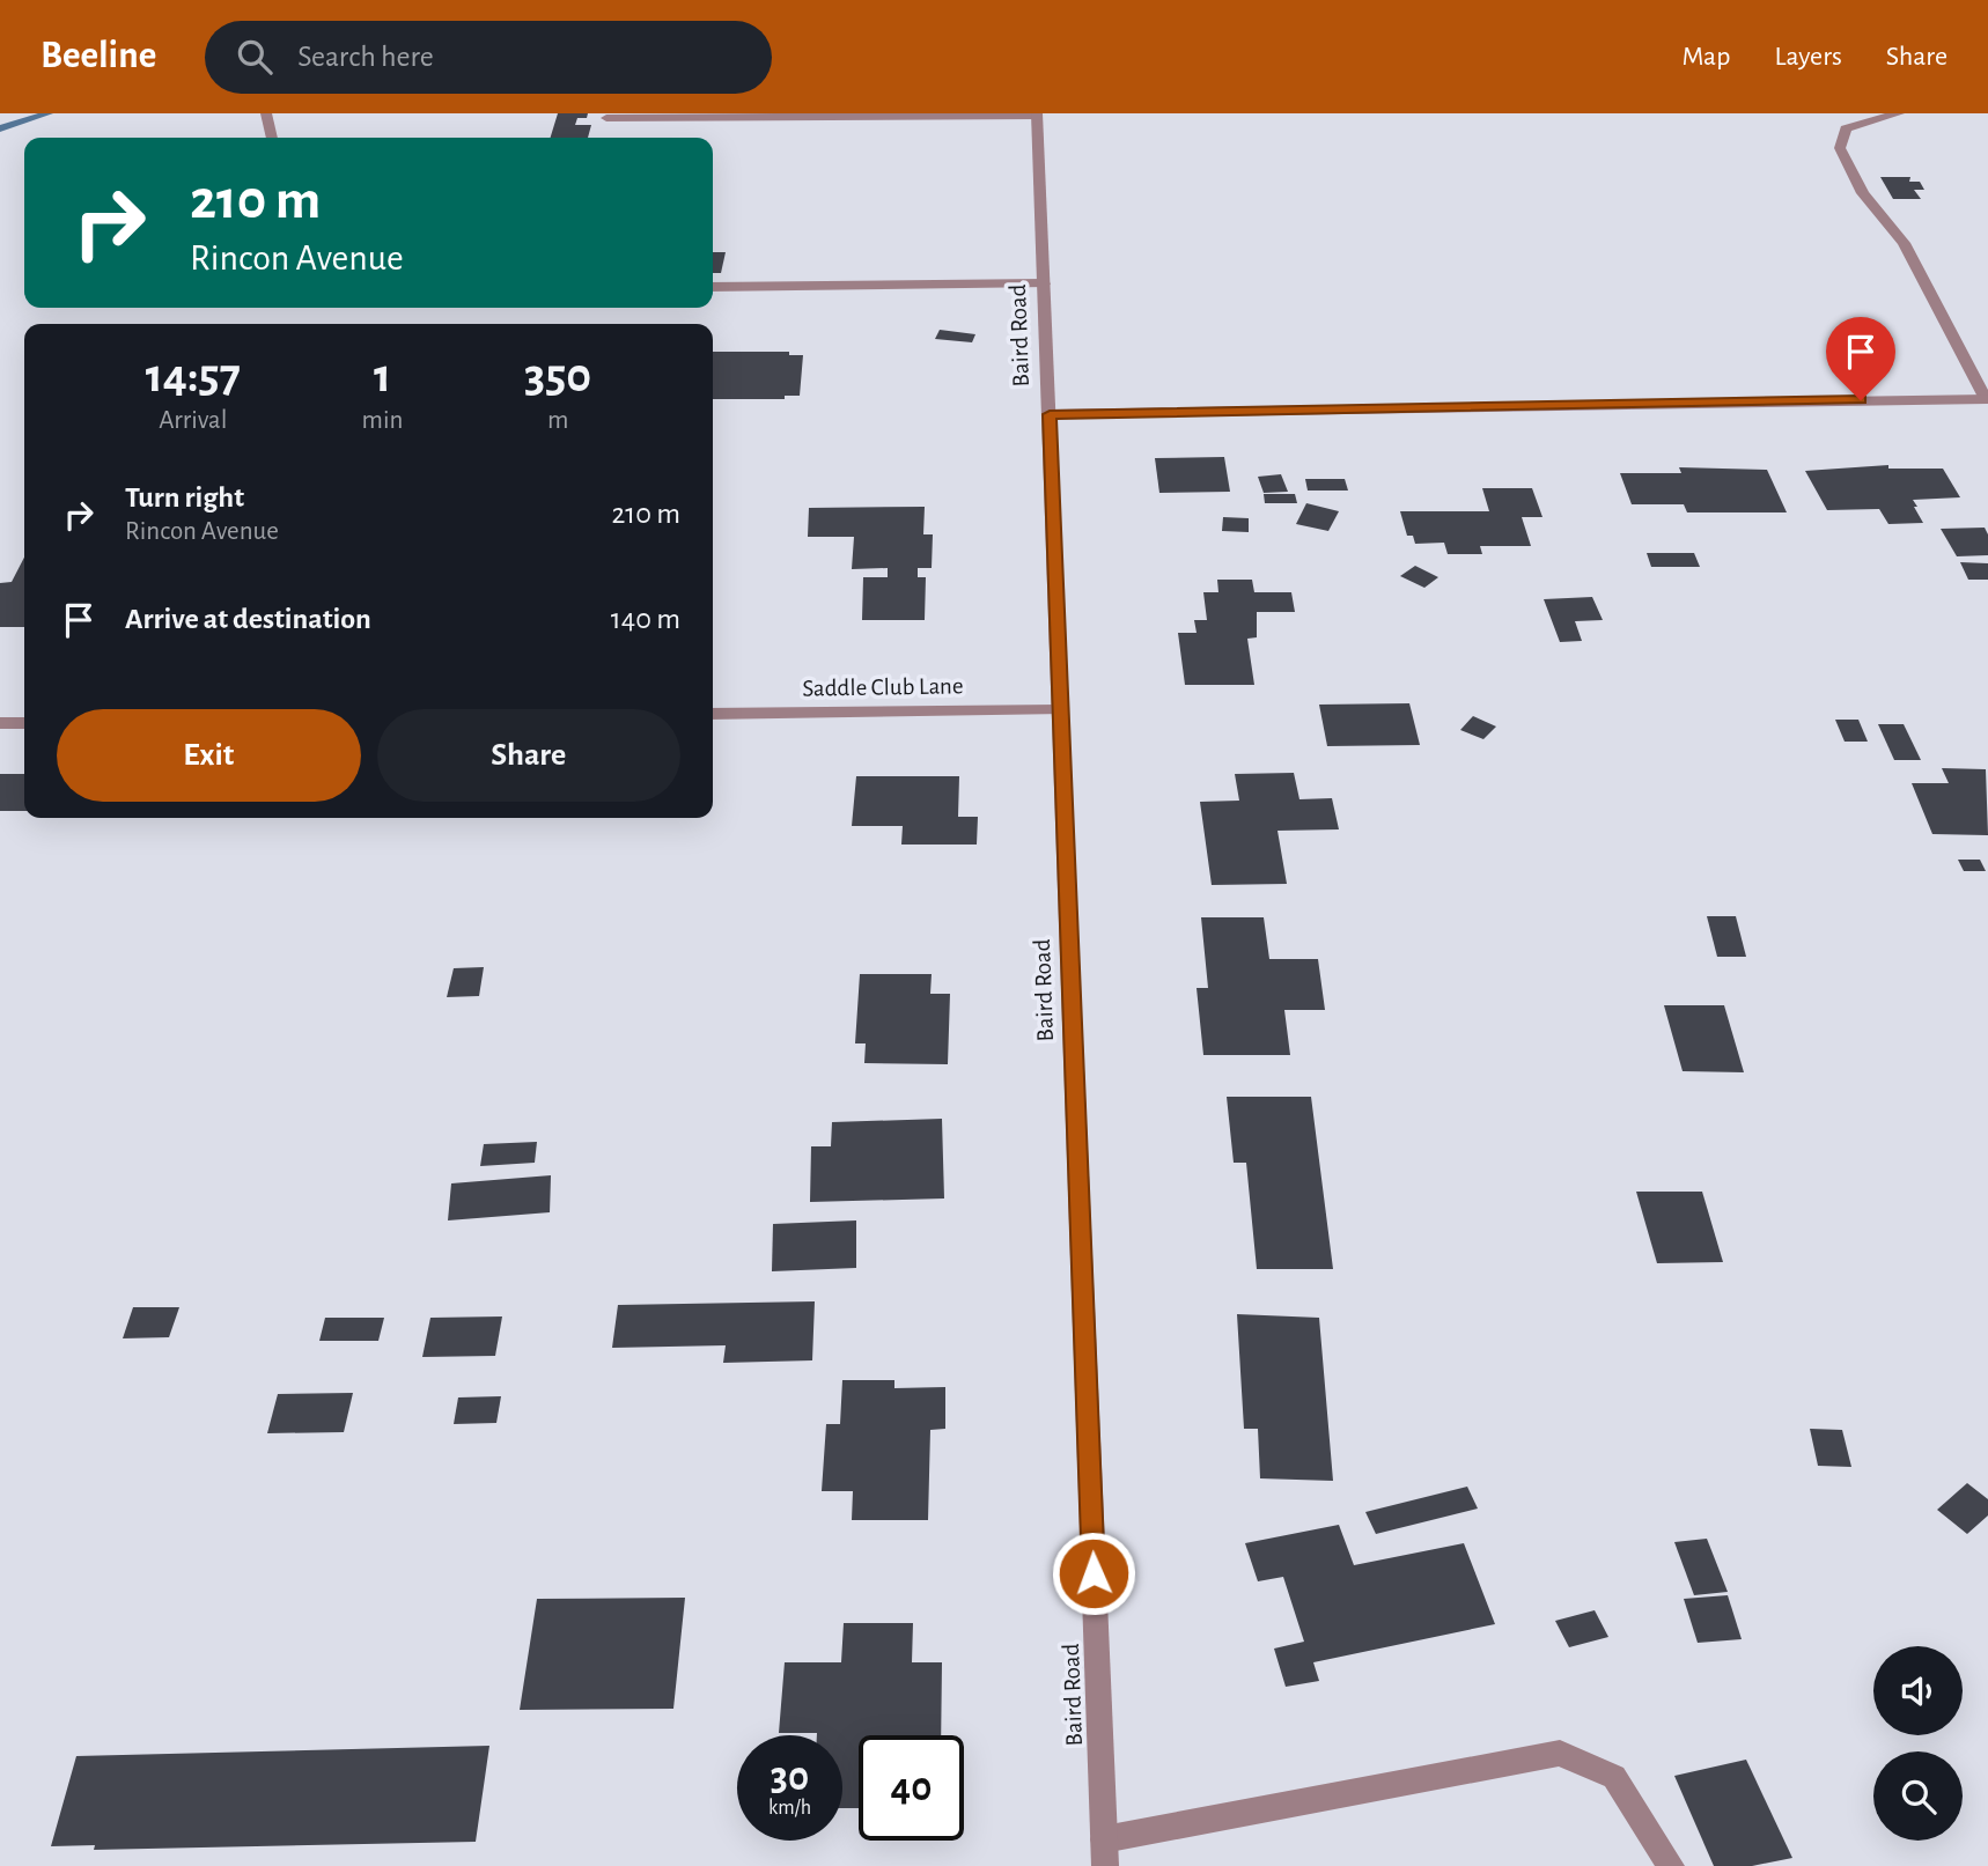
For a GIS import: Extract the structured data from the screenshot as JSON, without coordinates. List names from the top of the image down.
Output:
{
  "streets": {
    "street": ["Baird Road", "Saddle Club Lane"]
  },
  "crossings": [
    ["Baird Road", "Saddle Club Lane"]
  ],
  "page": {
    "header": "Beeline",
    "search": "Search here",
    "nav": ["Map", "Layers", "Share"],
    "turn": ["210 m", "Rincon Avenue"],
    "eta": [
      "14:57",
      "Arrival",
      "1",
      "min",
      "350",
      "m"
    ],
    "list": [
      {
        "name": "Turn right",
        "note": "Rincon Avenue",
        "value": "210 m"
      },
      {
        "name": "Arrive at destination",
        "value": "140 m"
      }
    ],
    "buttons": ["Exit", "Share"],
    "speed": "30 km/h",
    "limit": "40"
  }
}
